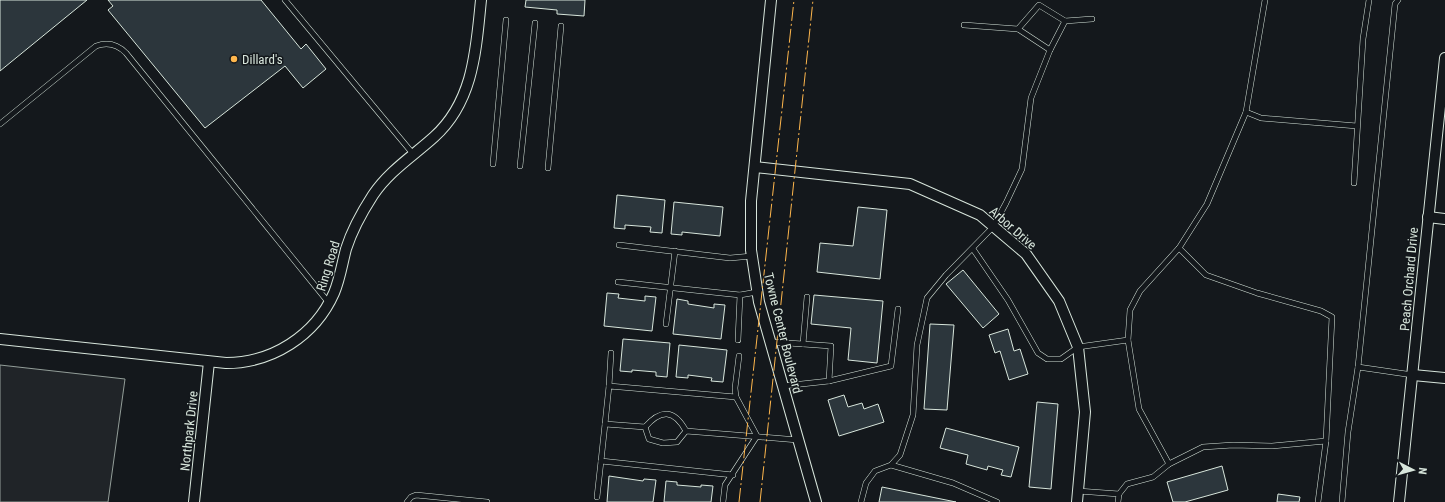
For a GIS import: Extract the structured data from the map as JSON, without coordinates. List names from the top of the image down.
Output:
{
  "streets": {
    "street": [
      "Arbor Drive",
      "Ring Road",
      "Peach Orchard Drive",
      "Towne Center Boulevard",
      "Northpark Drive"
    ]
  },
  "crossings": [
    ["Arbor Drive", "Towne Center Boulevard"],
    ["Ring Road", "Northpark Drive"]
  ],
  "places": ["Dillard's"],
  "north": "right"
}
